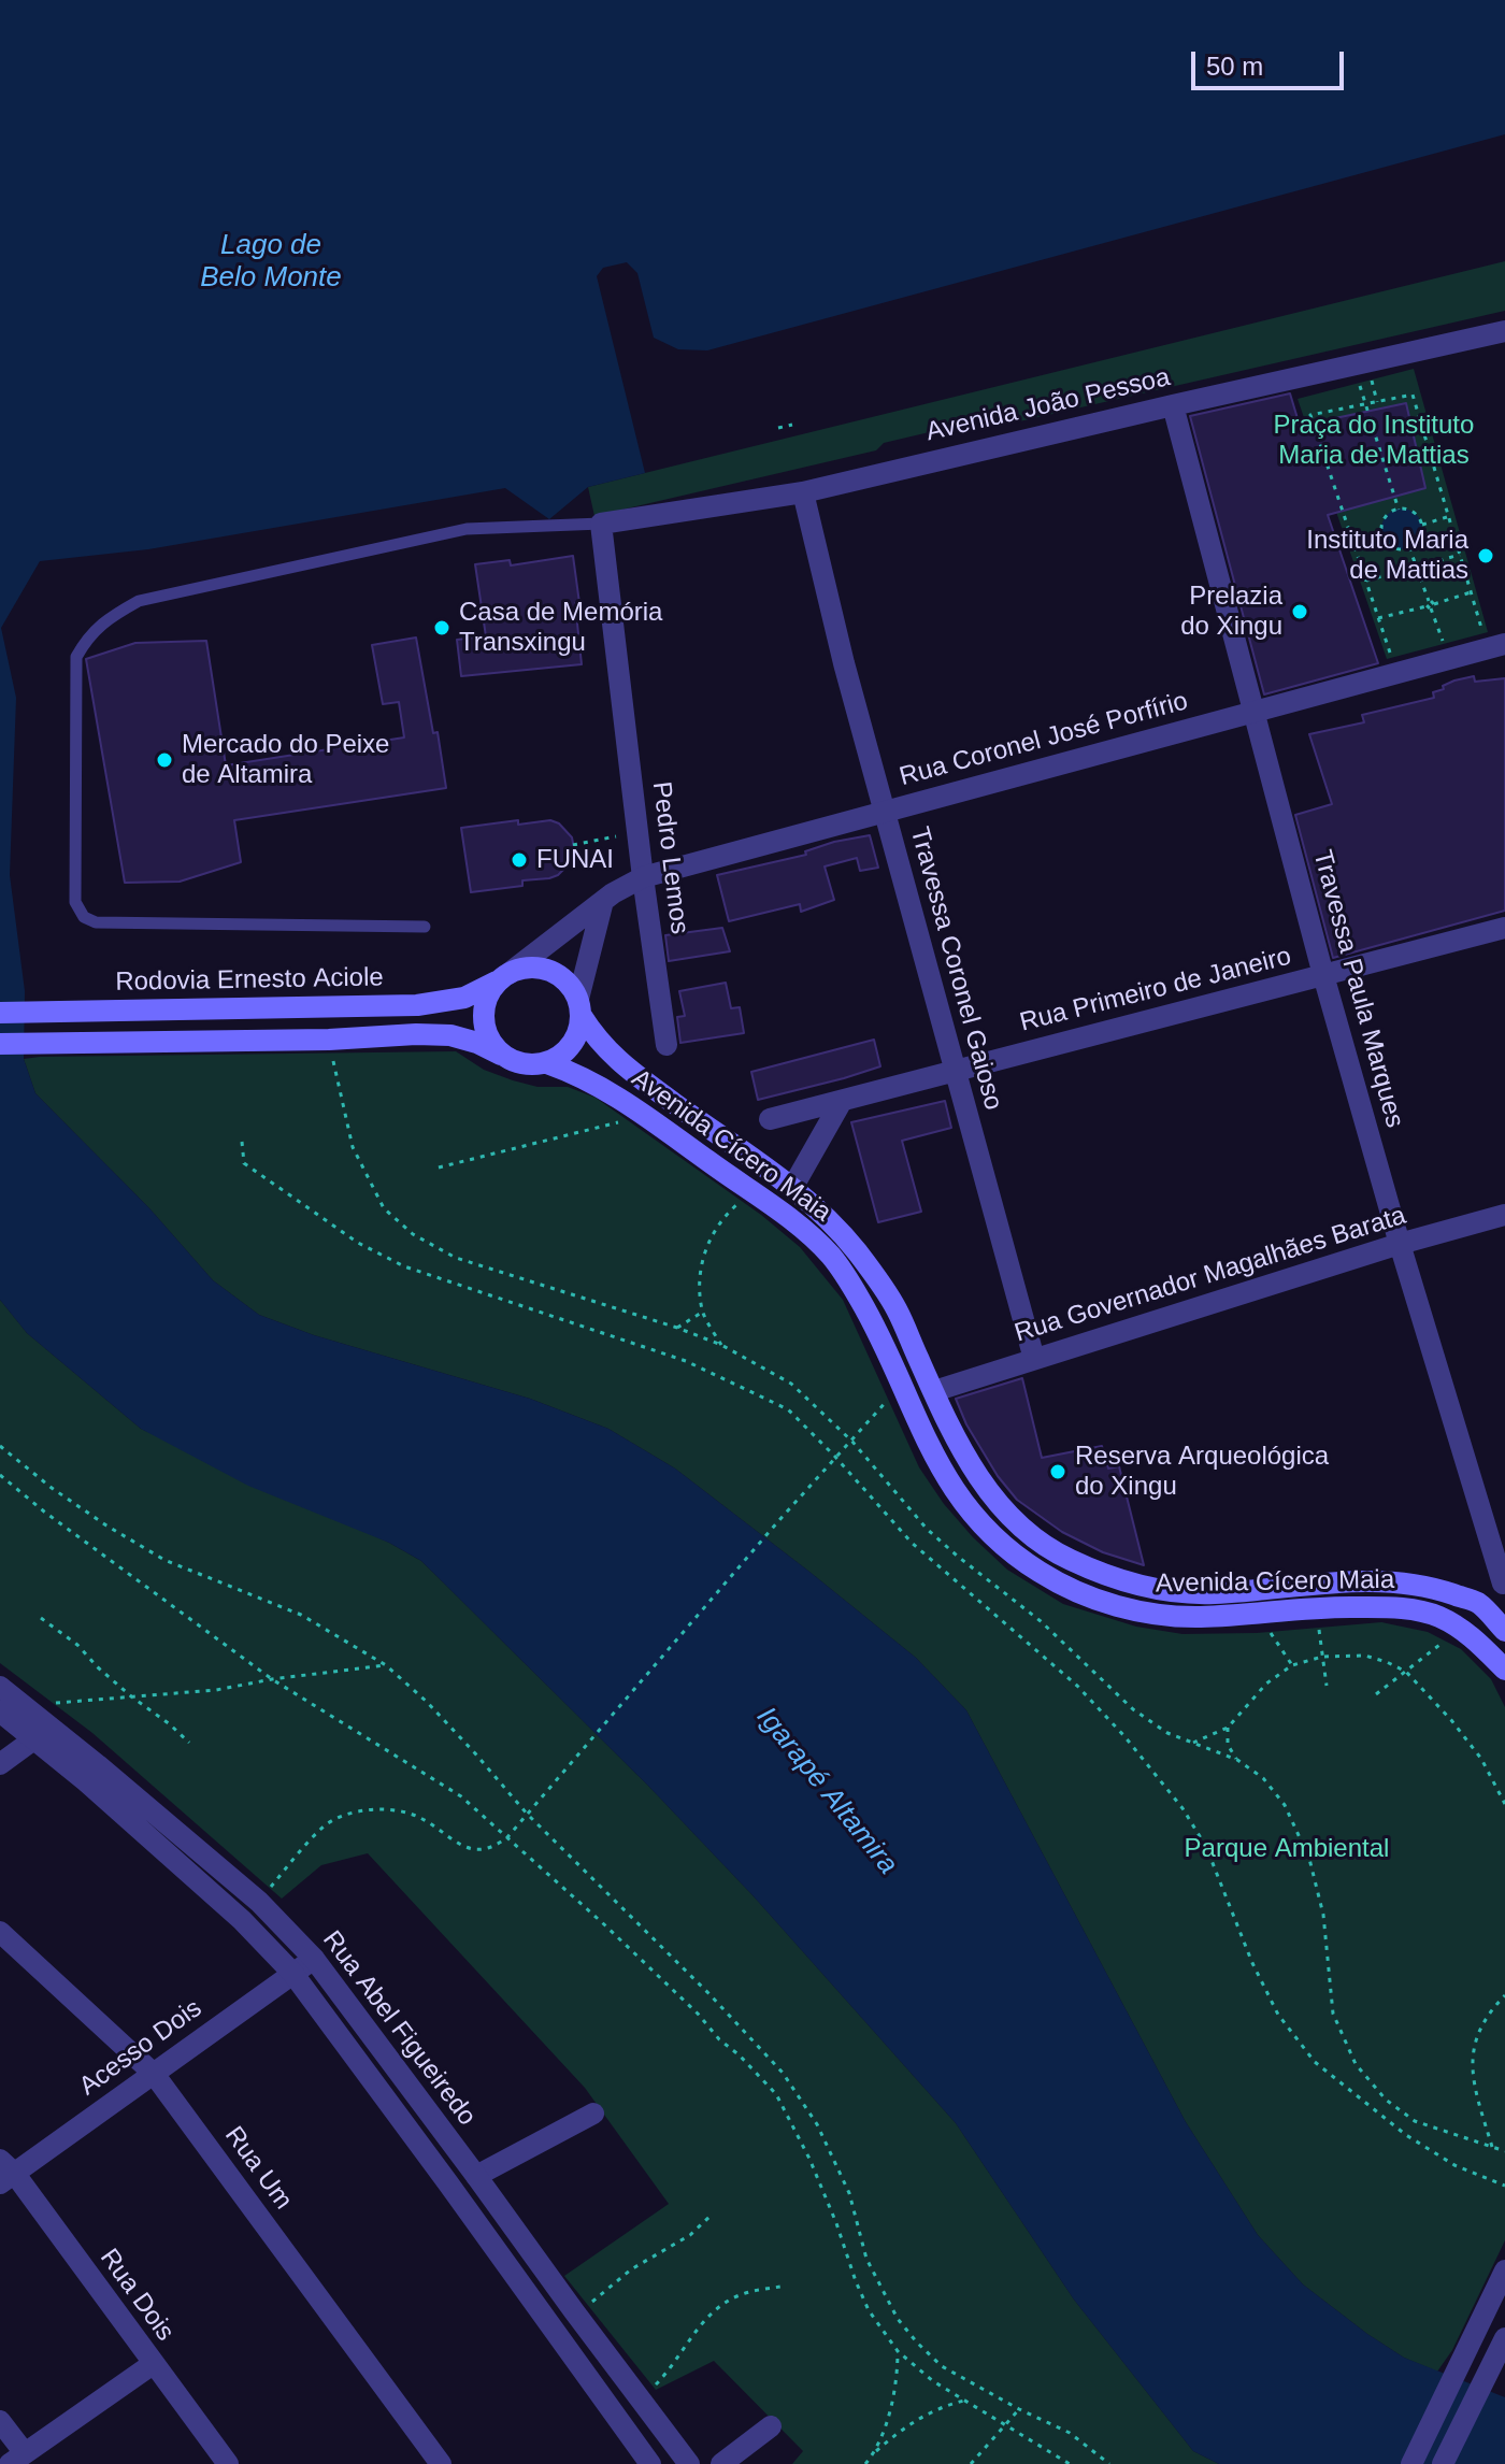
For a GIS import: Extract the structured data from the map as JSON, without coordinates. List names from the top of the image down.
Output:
{
  "streets": {
    "main road": ["Rodovia Ernesto Aciole", "Avenida Cícero Maia"],
    "street": [
      "Avenida João Pessoa",
      "Rua Coronel José Porfírio",
      "Pedro Lemos",
      "Travessa Coronel Gaioso",
      "Travessa Paula Marques",
      "Rua Primeiro de Janeiro",
      "Rua Governador Magalhães Barata",
      "Rua Abel Figueiredo",
      "Acesso Dois",
      "Rua Um",
      "Rua Dois"
    ]
  },
  "crossings": [
    ["Avenida João Pessoa", "Pedro Lemos"],
    ["Avenida João Pessoa", "Travessa Coronel Gaioso"],
    ["Avenida João Pessoa", "Travessa Paula Marques"],
    ["Rua Coronel José Porfírio", "Pedro Lemos"],
    ["Rua Coronel José Porfírio", "Travessa Coronel Gaioso"],
    ["Rua Coronel José Porfírio", "Rodovia Ernesto Aciole"],
    ["Rua Coronel José Porfírio", "Travessa Paula Marques"],
    ["Rua Coronel José Porfírio", "Avenida Cícero Maia"],
    ["Travessa Coronel Gaioso", "Rua Primeiro de Janeiro"],
    ["Travessa Coronel Gaioso", "Rua Governador Magalhães Barata"],
    ["Rodovia Ernesto Aciole", "Avenida Cícero Maia"],
    ["Travessa Paula Marques", "Rua Primeiro de Janeiro"],
    ["Travessa Paula Marques", "Rua Governador Magalhães Barata"],
    ["Avenida Cícero Maia", "Rua Governador Magalhães Barata"],
    ["Rua Abel Figueiredo", "Acesso Dois"],
    ["Acesso Dois", "Rua Um"],
    ["Acesso Dois", "Rua Dois"]
  ],
  "water": ["Lago de Belo Monte", "Igarapé Altamira"],
  "parks": ["Praça do Instituto Maria de Mattias", "Parque Ambiental"],
  "places": [
    "Instituto Maria de Mattias",
    "Prelazia do Xingu",
    "Casa de Memória Transxingu",
    "Mercado do Peixe de Altamira",
    "FUNAI",
    "Reserva Arqueológica do Xingu"
  ],
  "scale_bar": "50 m"
}
